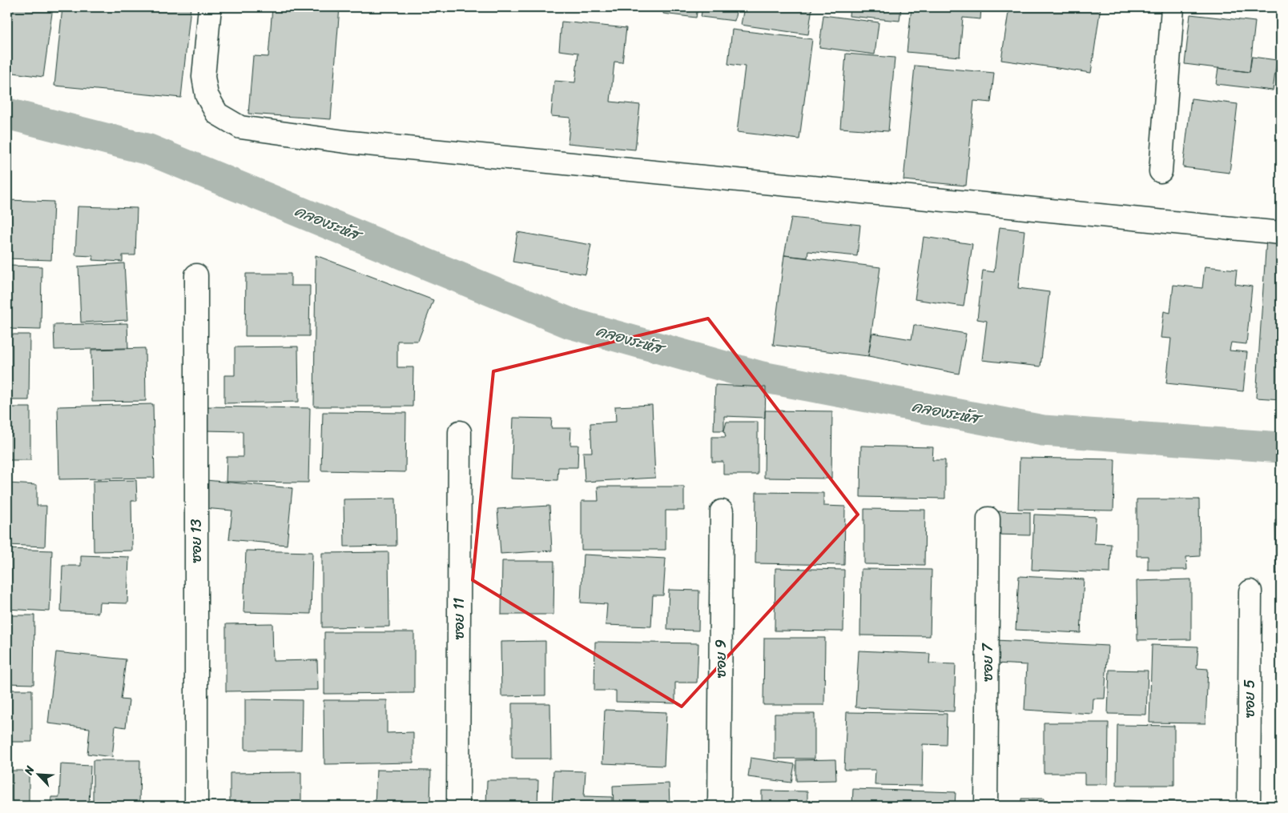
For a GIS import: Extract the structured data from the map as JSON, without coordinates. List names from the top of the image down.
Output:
{
  "streets": {
    "street": [
      "ซอย 13",
      "ซอย 11",
      "ซอย 9",
      "ซอย 7",
      "ซอย 5"
    ]
  },
  "water": ["คลองระหัส"],
  "north": "top left"
}
